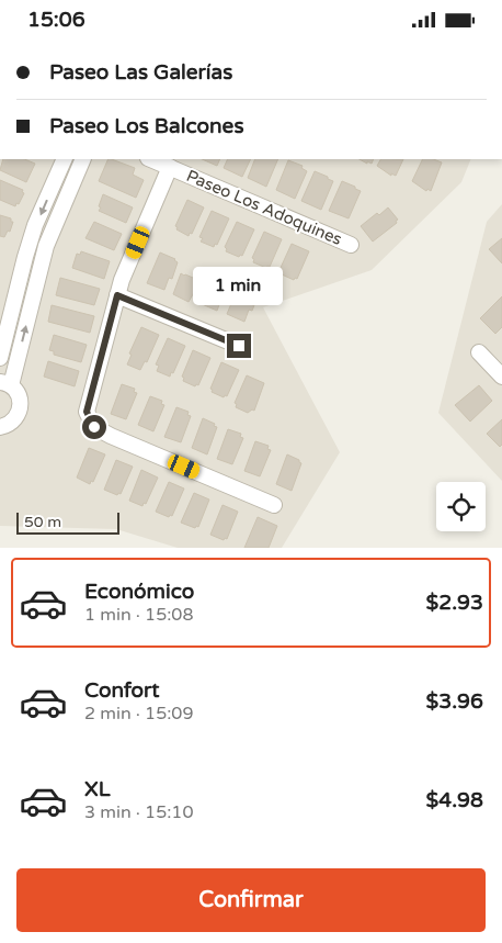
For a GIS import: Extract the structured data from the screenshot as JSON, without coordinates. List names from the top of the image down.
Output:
{
  "streets": {
    "street": ["Paseo Los Adoquines"]
  },
  "scale_bar": "50 m",
  "page": {
    "status": "15:06",
    "banner": ["Paseo Las Galerías", "Paseo Los Balcones"],
    "bubble": "1 min",
    "scale": "50 m",
    "list": [
      {
        "name": "Económico",
        "note": "1 min · 15:08",
        "value": "$2.93"
      },
      {
        "name": "Confort",
        "note": "2 min · 15:09",
        "value": "$3.96"
      },
      {
        "name": "XL",
        "note": "3 min · 15:10",
        "value": "$4.98"
      }
    ],
    "buttons": "Confirmar"
  }
}
